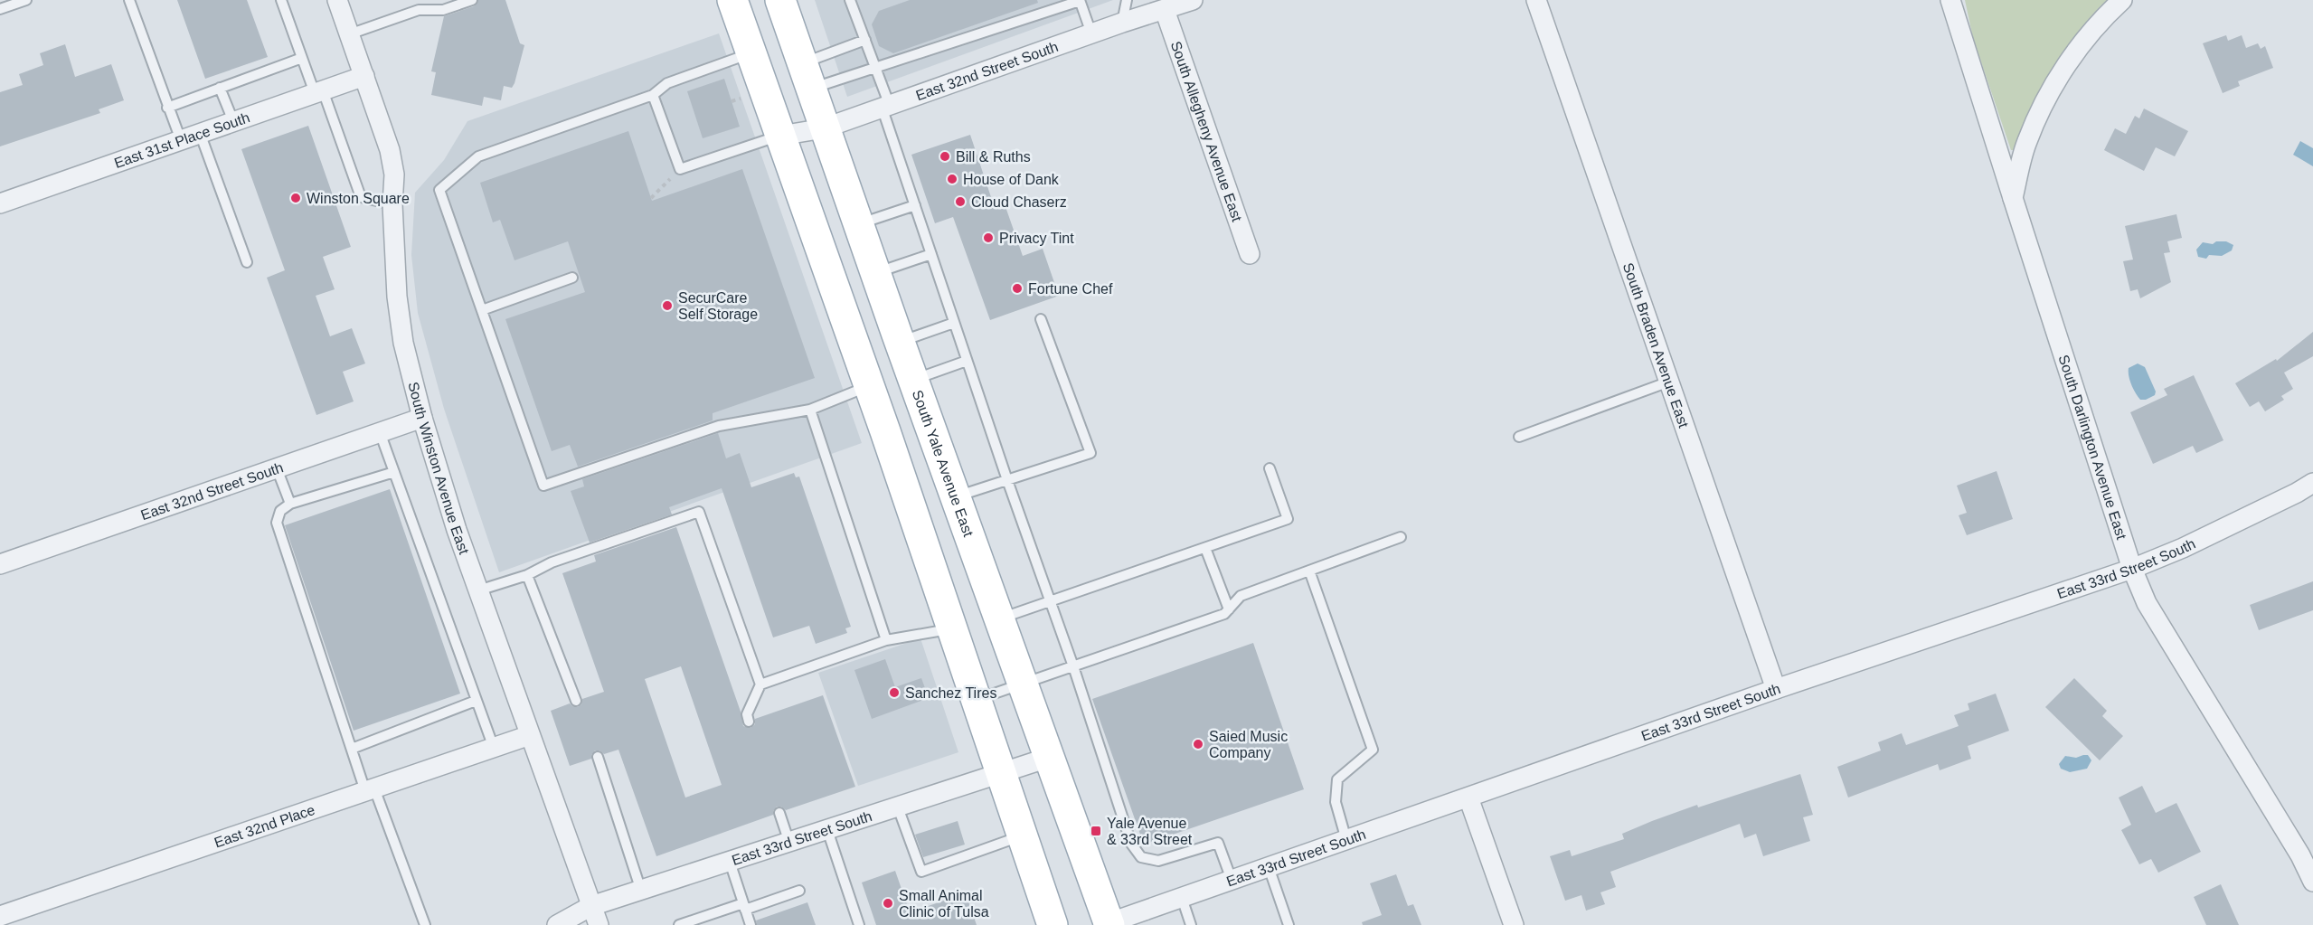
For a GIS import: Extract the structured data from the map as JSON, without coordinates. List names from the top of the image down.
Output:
{
  "streets": {
    "main road": ["South Yale Avenue East"],
    "street": [
      "East 32nd Street South",
      "South Allegheny Avenue East",
      "East 31st Place South",
      "South Braden Avenue East",
      "South Darlington Avenue East",
      "South Winston Avenue East",
      "East 33rd Street South",
      "East 32nd Place"
    ]
  },
  "crossings": [
    ["East 32nd Street South", "South Allegheny Avenue East"],
    ["East 32nd Street South", "South Yale Avenue East"],
    ["East 32nd Street South", "South Winston Avenue East"],
    ["East 31st Place South", "South Winston Avenue East"],
    ["South Braden Avenue East", "East 33rd Street South"],
    ["South Darlington Avenue East", "East 33rd Street South"],
    ["South Yale Avenue East", "East 33rd Street South"],
    ["South Winston Avenue East", "East 33rd Street South"],
    ["South Winston Avenue East", "East 32nd Place"]
  ],
  "places": {
    "other": [
      "Bill & Ruths",
      "House of Dank",
      "Winston Square",
      "Cloud Chaserz",
      "Privacy Tint",
      "Fortune Chef",
      "SecurCare Self Storage",
      "Sanchez Tires",
      "Saied Music Company",
      "Small Animal Clinic of Tulsa"
    ],
    "transit": ["Yale Avenue & 33rd Street"]
  }
}
